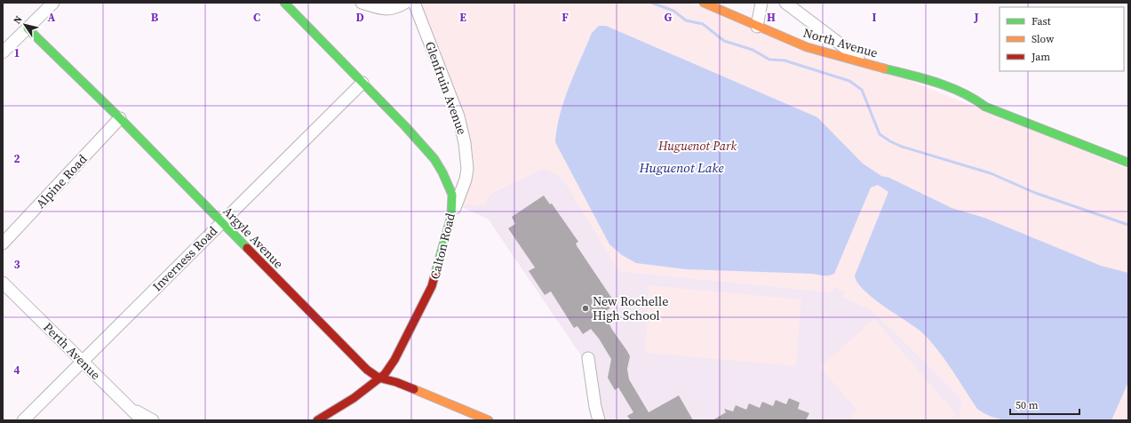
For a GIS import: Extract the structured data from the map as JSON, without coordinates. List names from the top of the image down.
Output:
{
  "streets": {
    "street": [
      "North Avenue",
      "Glenfruin Avenue",
      "Alpine Road",
      "Argyle Avenue",
      "Calton Road",
      "Inverness Road",
      "Perth Avenue"
    ]
  },
  "crossings": [
    ["Glenfruin Avenue", "Calton Road"],
    ["Alpine Road", "Argyle Avenue"],
    ["Argyle Avenue", "Calton Road"],
    ["Argyle Avenue", "Inverness Road"],
    ["Calton Road", "Inverness Road"],
    ["Inverness Road", "Perth Avenue"]
  ],
  "water": ["Huguenot Lake"],
  "parks": ["Huguenot Park"],
  "places": ["New Rochelle High School"],
  "legend": ["Fast", "Slow", "Jam"],
  "scale_bar": "50 m",
  "north": "top left",
  "grid": {
    "columns": [
      "A",
      "B",
      "C",
      "D",
      "E",
      "F",
      "G",
      "H",
      "I",
      "J"
    ],
    "rows": [
      "1",
      "2",
      "3",
      "4"
    ]
  }
}
